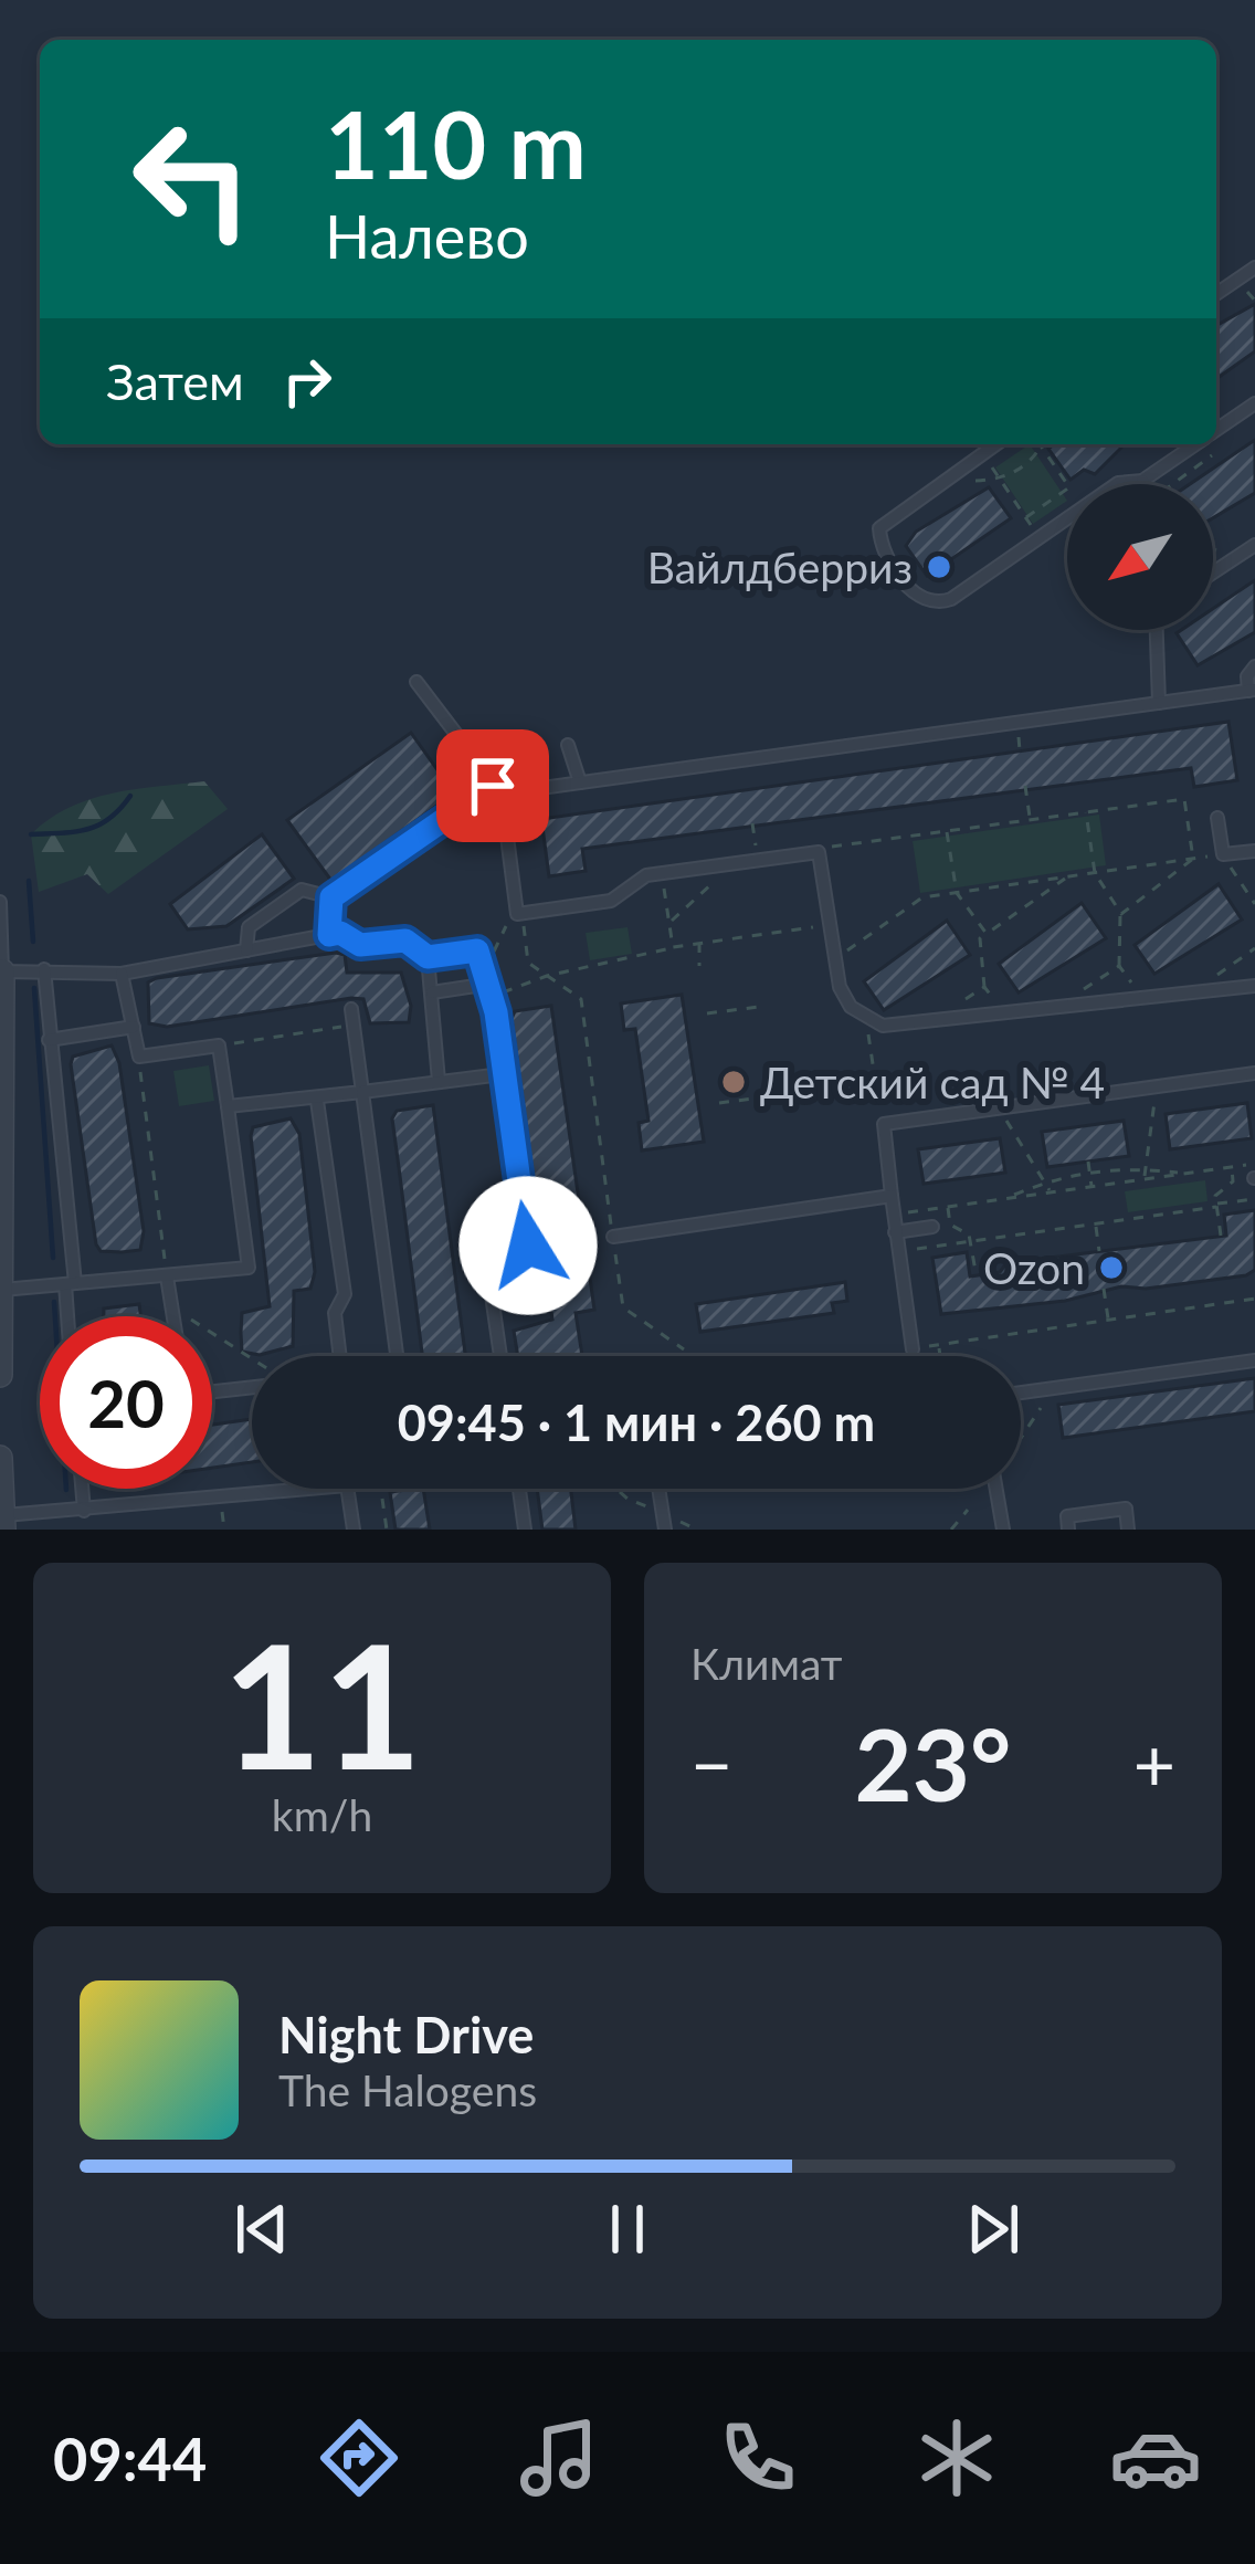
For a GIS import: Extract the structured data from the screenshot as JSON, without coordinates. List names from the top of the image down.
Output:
{
  "places": ["Вайлдберриз", "Детский сад № 4", "Ozon"],
  "north": "bottom left",
  "page": {
    "turn": ["110 m", "Налево"],
    "then": "Затем",
    "limit": "20",
    "trip": "09:45 · 1 мин · 260 m",
    "tile": [
      ["11", "km/h"],
      "Климат"
    ],
    "heat": ["−", "23°", "+"],
    "song": ["Night Drive", "The Halogens"],
    "tabs": "09:44"
  }
}
